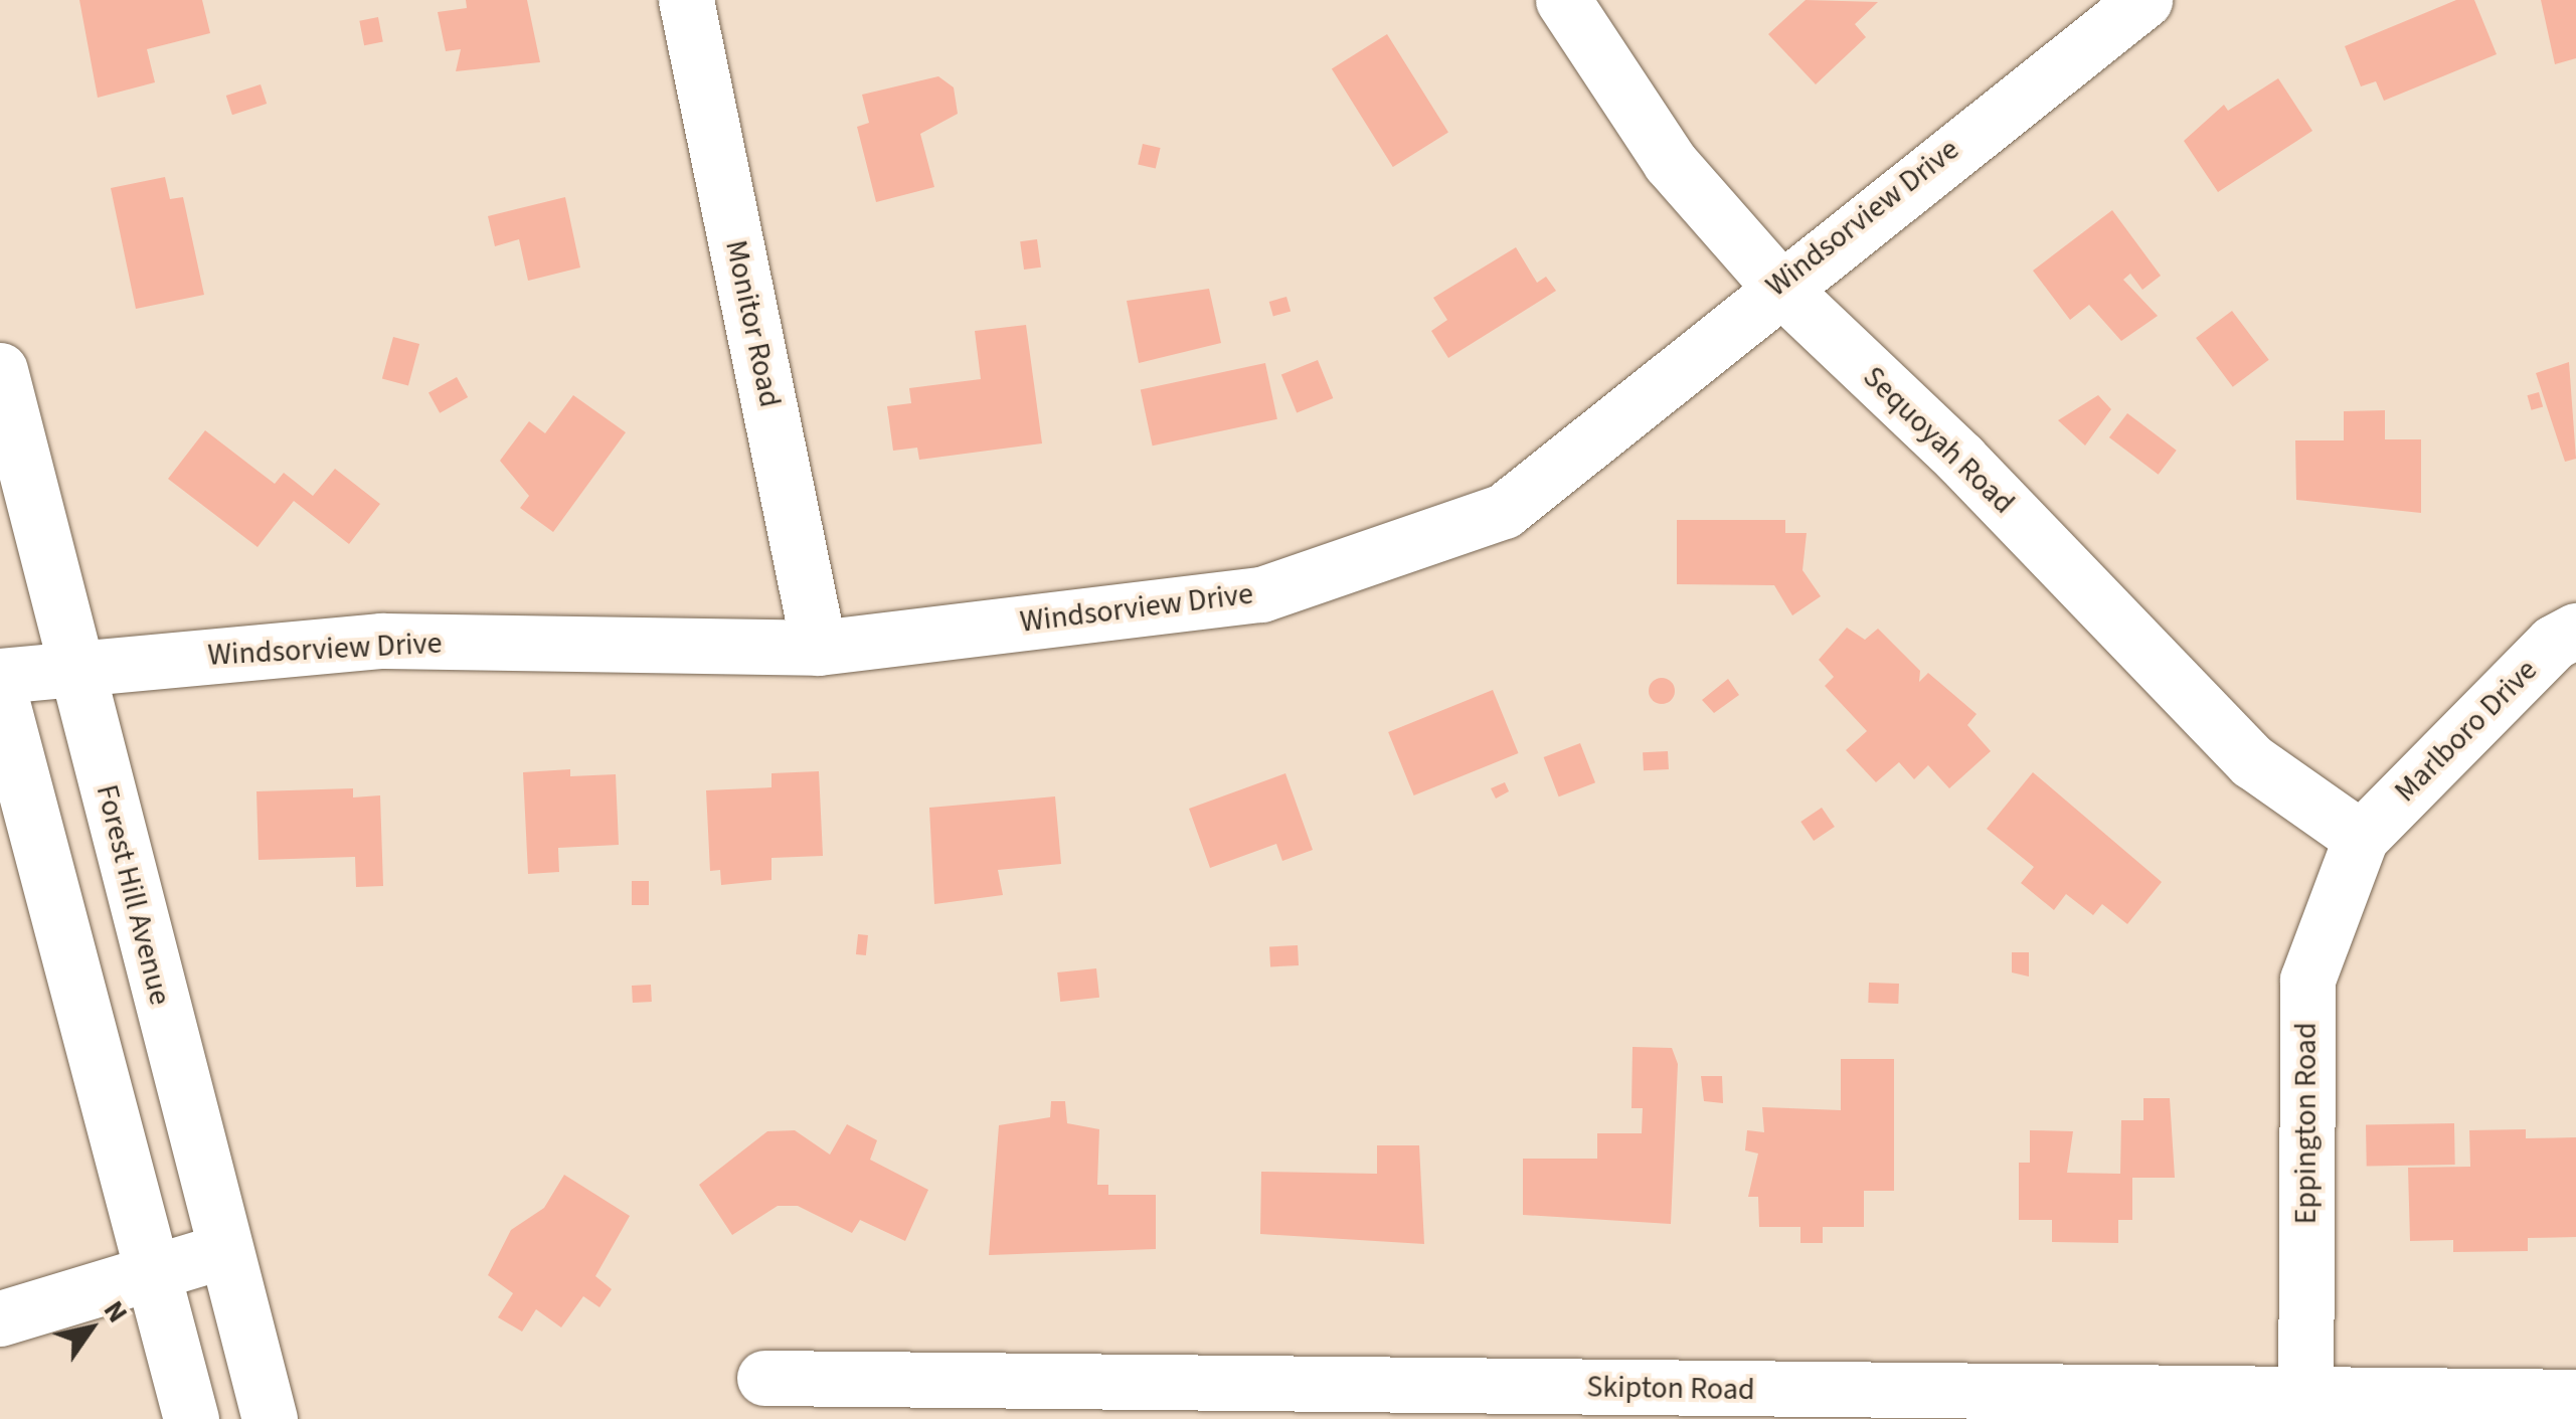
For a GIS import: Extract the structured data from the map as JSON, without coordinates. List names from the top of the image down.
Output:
{
  "streets": {
    "street": [
      "Windsorview Drive",
      "Monitor Road",
      "Sequoyah Road",
      "Marlboro Drive",
      "Forest Hill Avenue",
      "Eppington Road",
      "Skipton Road"
    ]
  },
  "crossings": [
    ["Windsorview Drive", "Monitor Road"],
    ["Windsorview Drive", "Sequoyah Road"],
    ["Windsorview Drive", "Forest Hill Avenue"],
    ["Sequoyah Road", "Marlboro Drive"],
    ["Sequoyah Road", "Eppington Road"],
    ["Marlboro Drive", "Eppington Road"],
    ["Eppington Road", "Skipton Road"]
  ],
  "north": "top right"
}
